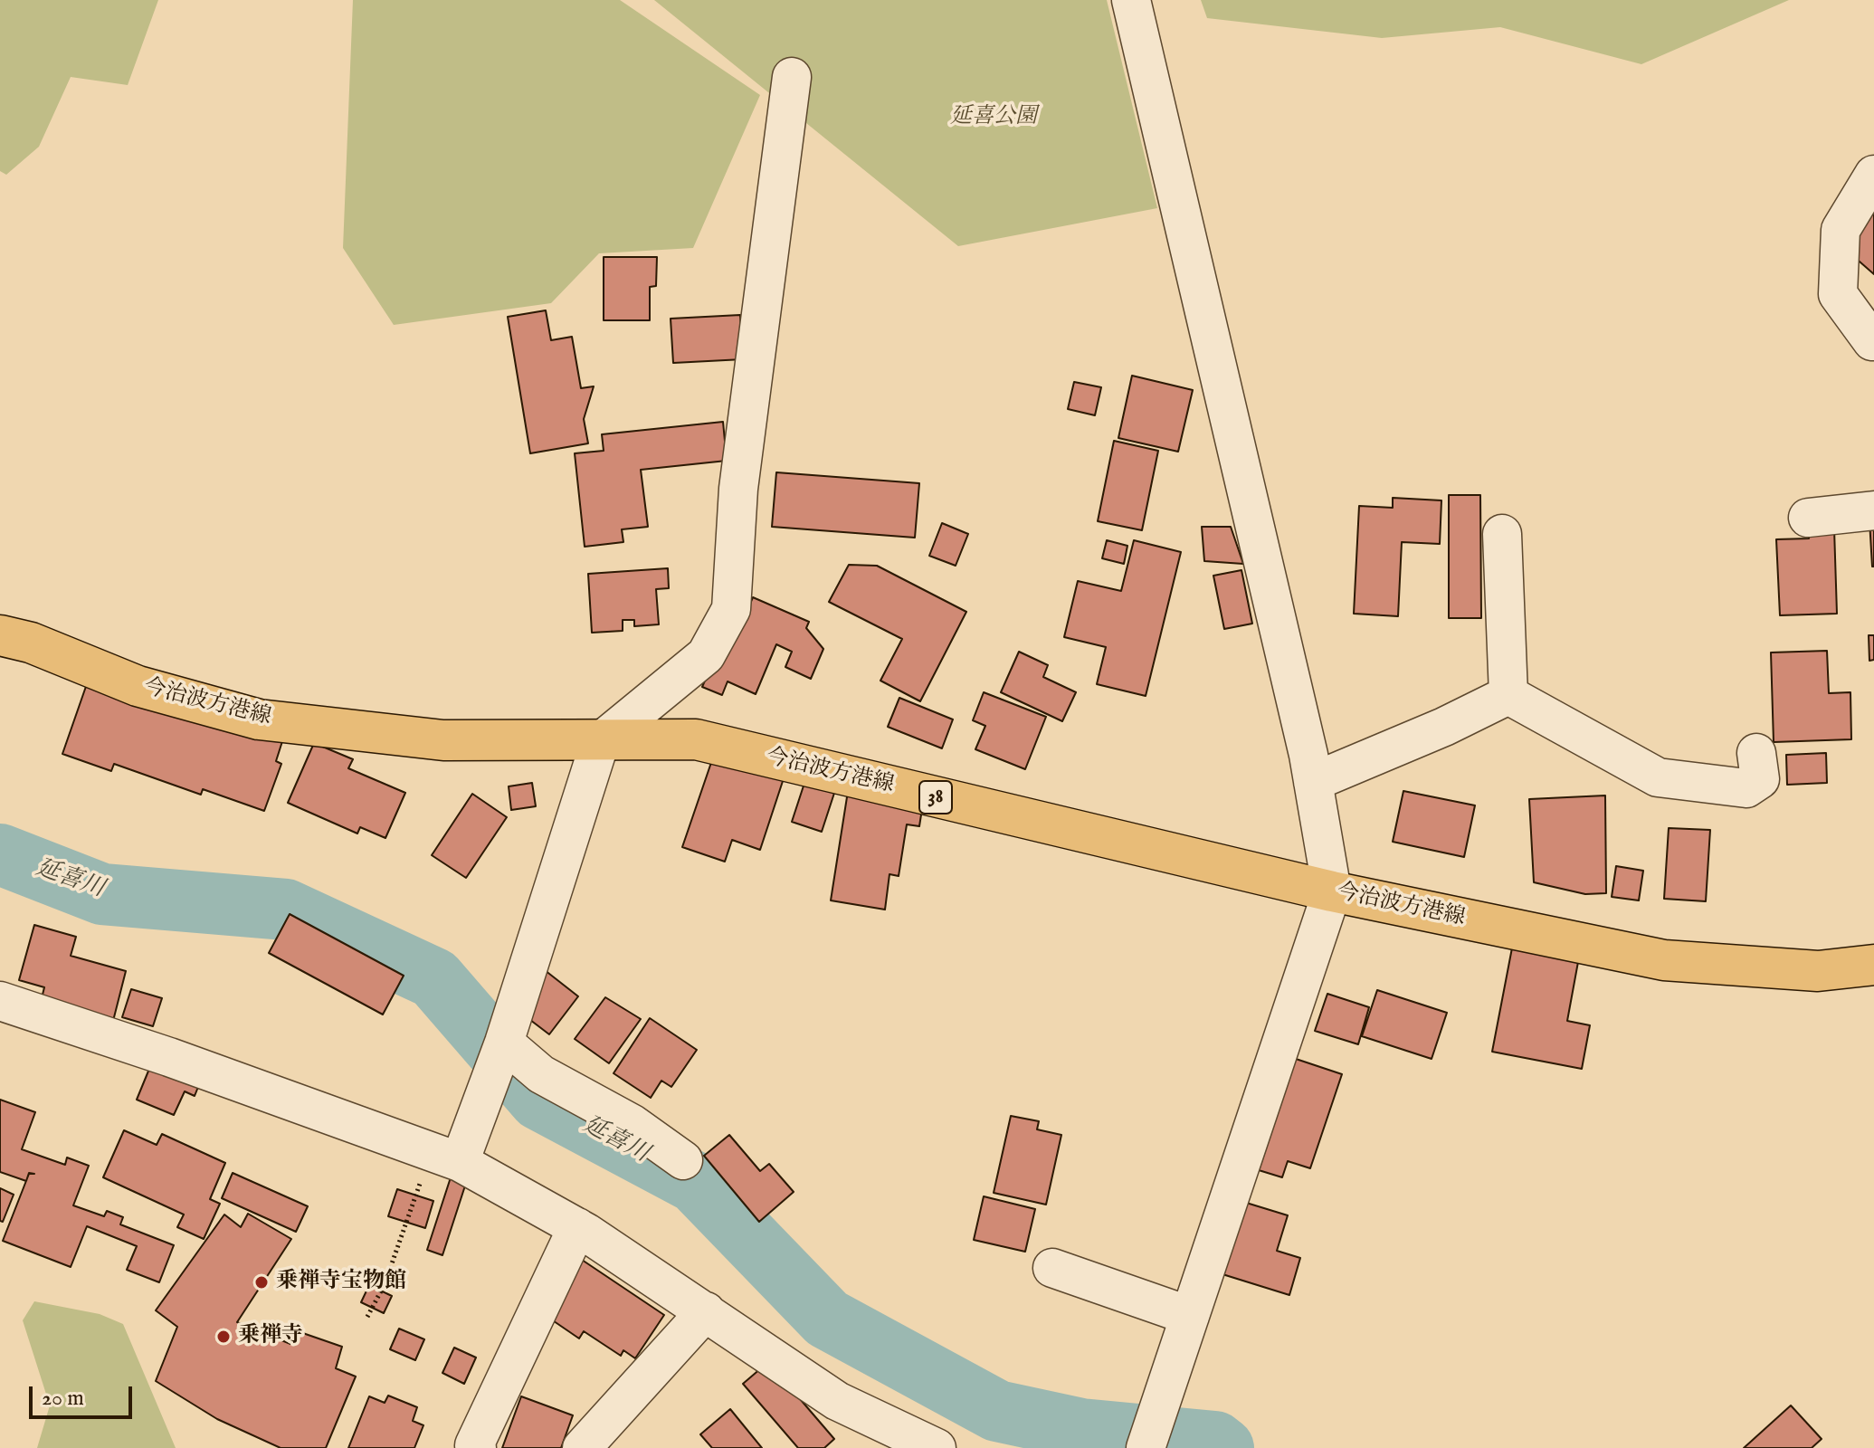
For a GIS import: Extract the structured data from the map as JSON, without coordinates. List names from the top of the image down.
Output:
{
  "streets": {
    "main road": ["今治波方港線", "38"]
  },
  "water": ["延喜川"],
  "parks": ["延喜公園"],
  "places": ["乗禅寺宝物館", "乗禅寺"],
  "scale_bar": "20 m"
}
